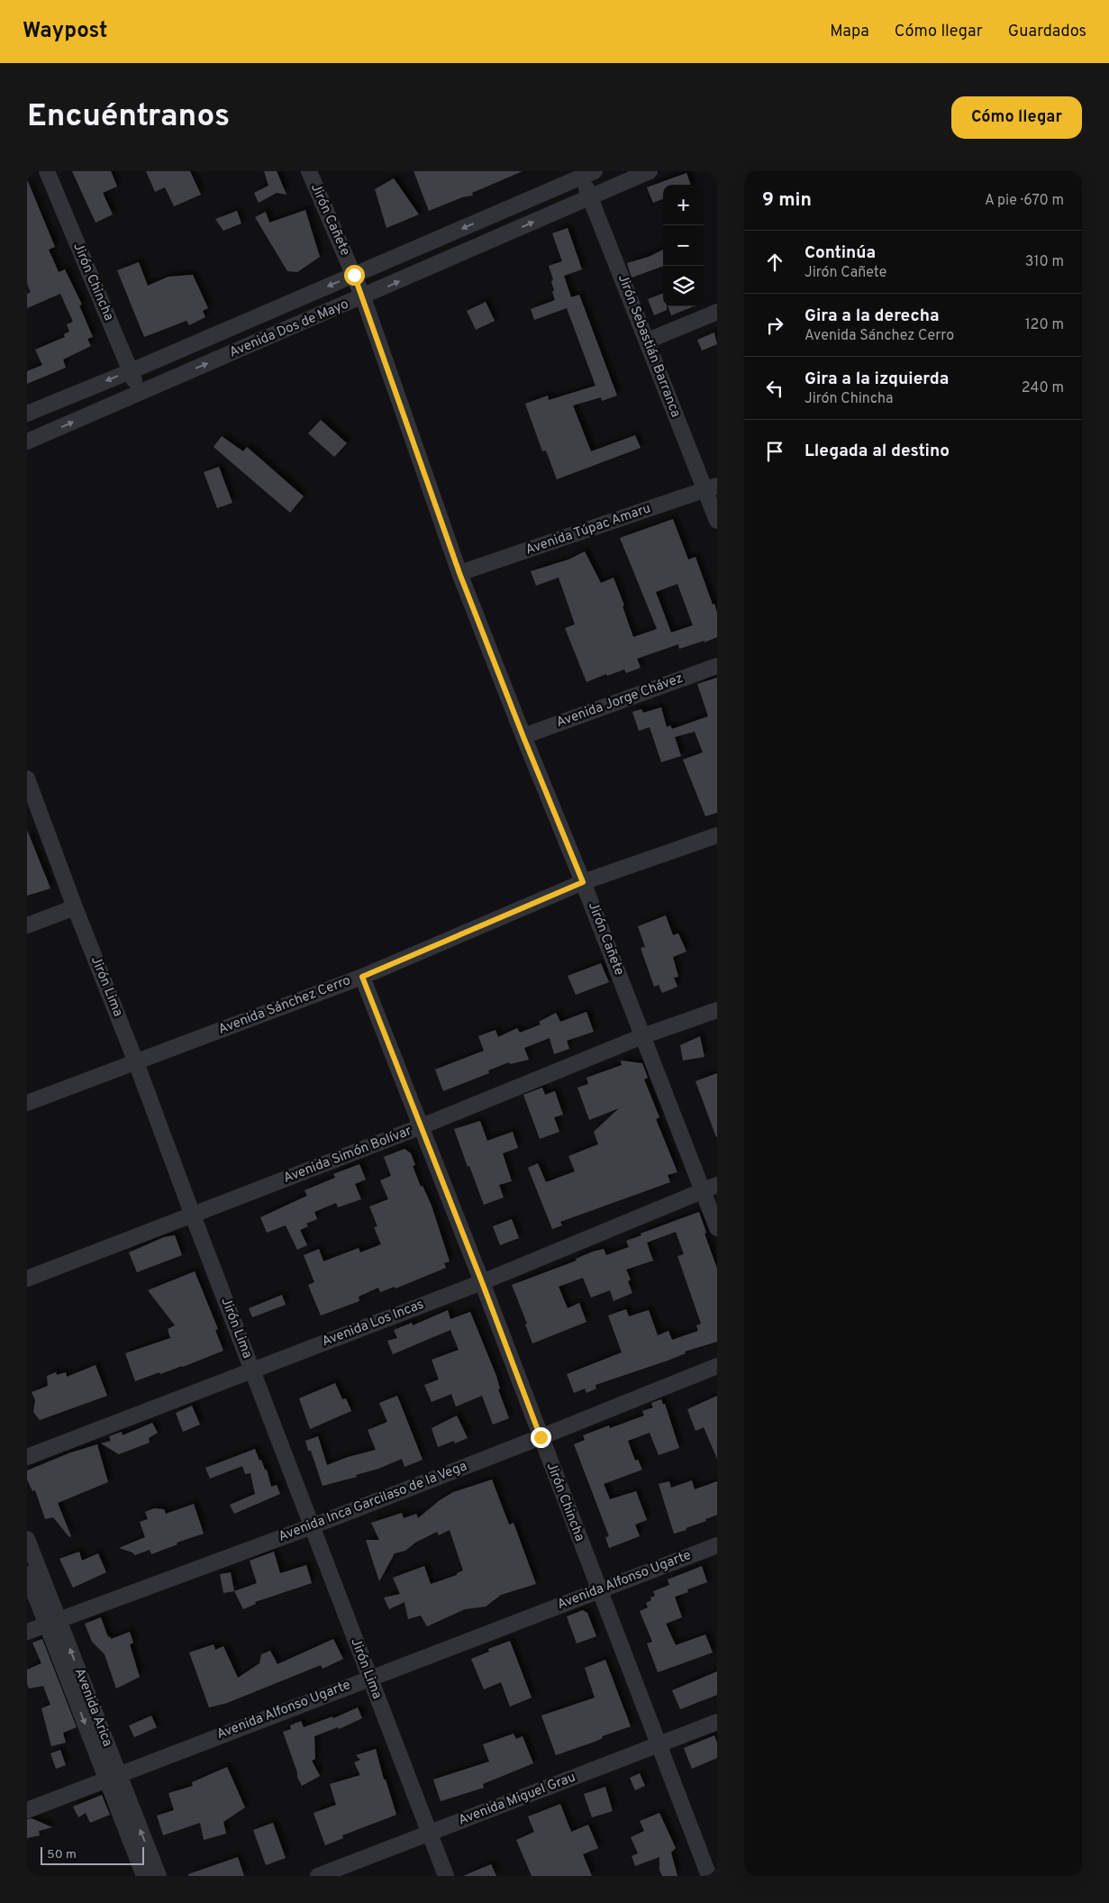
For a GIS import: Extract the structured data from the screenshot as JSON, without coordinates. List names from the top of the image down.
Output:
{
  "streets": {
    "street": [
      "Jirón Cañete",
      "Jirón Chincha",
      "Avenida Dos de Mayo",
      "Jirón Sebastián Barranca",
      "Avenida Túpac Amaru",
      "Avenida Jorge Chávez",
      "Jirón Lima",
      "Avenida Sánchez Cerro",
      "Avenida Simón Bolívar",
      "Avenida Los Incas",
      "Avenida Inca Garcilaso de la Vega",
      "Avenida Alfonso Ugarte",
      "Avenida Arica",
      "Avenida Miguel Grau"
    ]
  },
  "crossings": [
    ["Jirón Cañete", "Avenida Dos de Mayo"],
    ["Jirón Cañete", "Avenida Túpac Amaru"],
    ["Jirón Cañete", "Avenida Jorge Chávez"],
    ["Jirón Cañete", "Avenida Sánchez Cerro"],
    ["Jirón Cañete", "Avenida Simón Bolívar"],
    ["Jirón Cañete", "Avenida Los Incas"],
    ["Jirón Chincha", "Avenida Dos de Mayo"],
    ["Jirón Chincha", "Avenida Sánchez Cerro"],
    ["Jirón Chincha", "Avenida Simón Bolívar"],
    ["Jirón Chincha", "Avenida Los Incas"],
    ["Jirón Chincha", "Avenida Inca Garcilaso de la Vega"],
    ["Jirón Chincha", "Avenida Alfonso Ugarte"],
    ["Jirón Chincha", "Avenida Miguel Grau"],
    ["Avenida Dos de Mayo", "Jirón Sebastián Barranca"],
    ["Jirón Sebastián Barranca", "Avenida Túpac Amaru"],
    ["Jirón Lima", "Avenida Sánchez Cerro"],
    ["Jirón Lima", "Avenida Simón Bolívar"],
    ["Jirón Lima", "Avenida Los Incas"],
    ["Jirón Lima", "Avenida Inca Garcilaso de la Vega"],
    ["Jirón Lima", "Avenida Alfonso Ugarte"],
    ["Jirón Lima", "Avenida Miguel Grau"],
    ["Avenida Inca Garcilaso de la Vega", "Avenida Arica"],
    ["Avenida Alfonso Ugarte", "Avenida Arica"]
  ],
  "scale_bar": "50 m",
  "page": {
    "header": "Waypost",
    "nav": ["Mapa", "Cómo llegar", "Guardados"],
    "buttons": "Cómo llegar",
    "title": "Encuéntranos",
    "heading": ["9 min", "A pie · 670 m"],
    "map_buttons": ["+", "−"],
    "list": [
      ["Continúa", "Jirón Cañete", "310 m"],
      ["Gira a la derecha", "Avenida Sánchez Cerro", "120 m"],
      ["Gira a la izquierda", "Jirón Chincha", "240 m"],
      "Llegada al destino"
    ],
    "scale": "50 m"
  }
}
